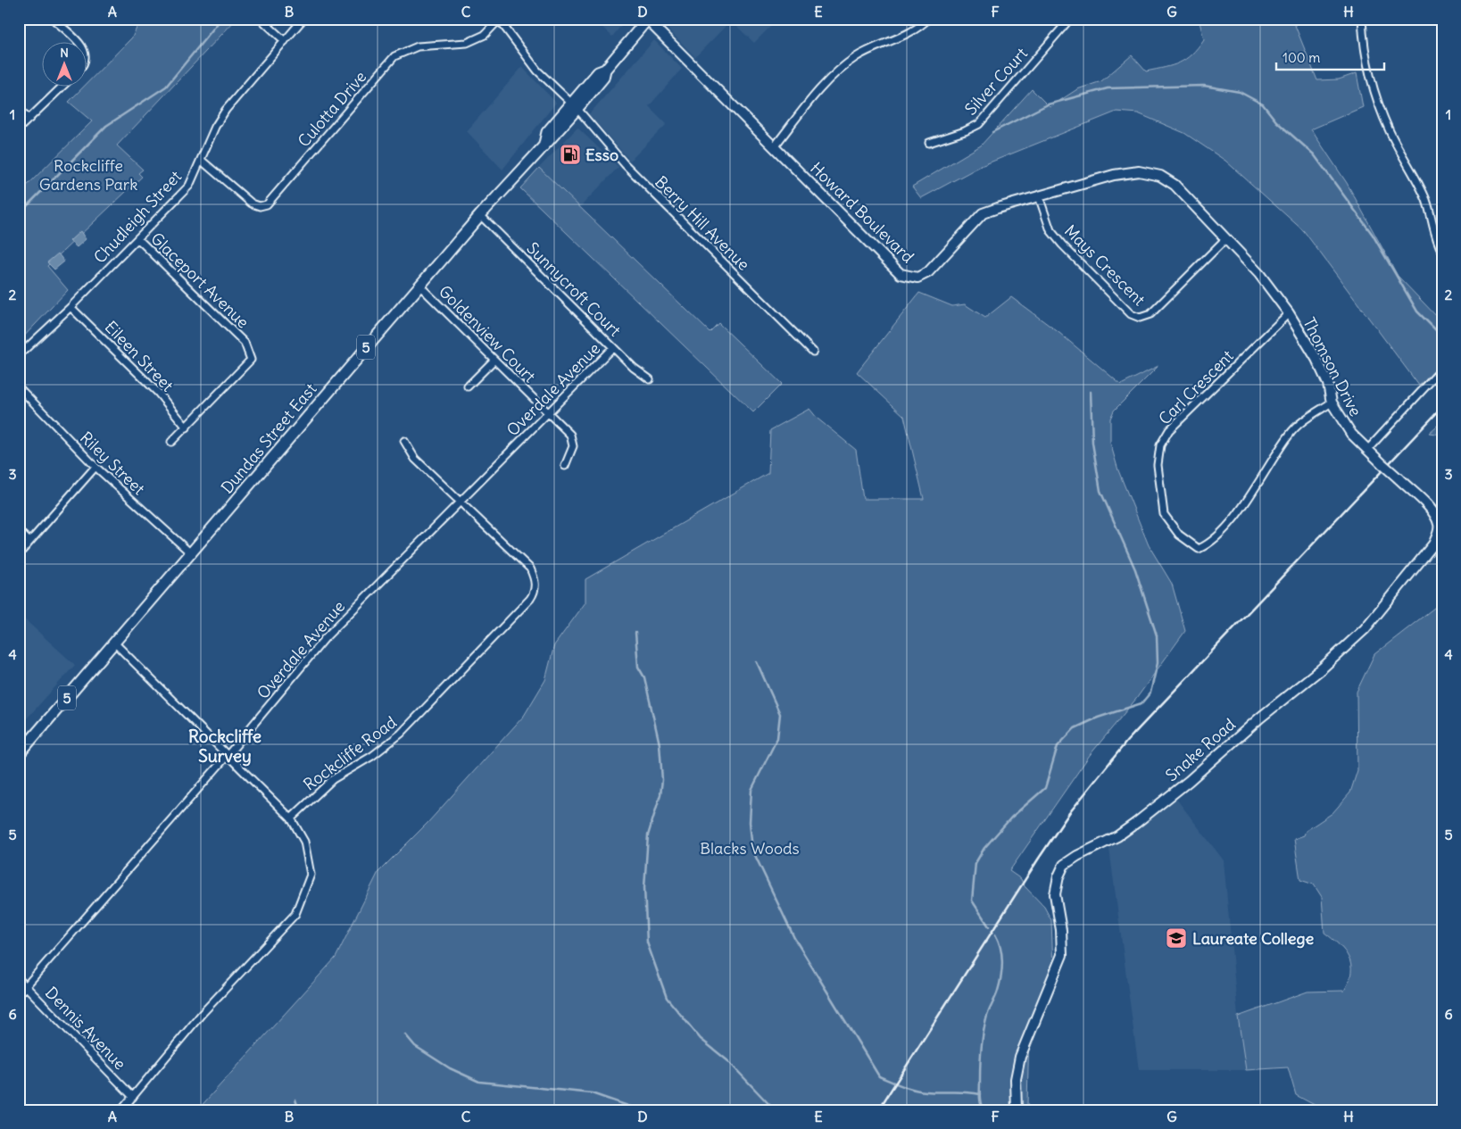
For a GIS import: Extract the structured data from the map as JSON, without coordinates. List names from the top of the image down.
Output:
{
  "streets": {
    "main road": ["5", "Dundas Street East"],
    "street": [
      "Silver Court",
      "Culotta Drive",
      "Howard Boulevard",
      "Chudleigh Street",
      "Berry Hill Avenue",
      "Mays Crescent",
      "Glaceport Avenue",
      "Sunnycroft Court",
      "Goldenview Court",
      "Eileen Street",
      "Thomson Drive",
      "Carl Crescent",
      "Overdale Avenue",
      "Riley Street",
      "Snake Road",
      "Rockcliffe Road",
      "Dennis Avenue"
    ]
  },
  "crossings": [
    ["Culotta Drive", "Chudleigh Street"],
    ["Culotta Drive", "Berry Hill Avenue"],
    ["Howard Boulevard", "Mays Crescent"],
    ["Howard Boulevard", "Thomson Drive"],
    ["Howard Boulevard", "Dundas Street East"],
    ["Chudleigh Street", "Glaceport Avenue"],
    ["Chudleigh Street", "Eileen Street"],
    ["Berry Hill Avenue", "Dundas Street East"],
    ["Glaceport Avenue", "Eileen Street"],
    ["Sunnycroft Court", "Overdale Avenue"],
    ["Sunnycroft Court", "Dundas Street East"],
    ["Goldenview Court", "Overdale Avenue"],
    ["Goldenview Court", "Dundas Street East"],
    ["Thomson Drive", "Carl Crescent"],
    ["Thomson Drive", "Snake Road"],
    ["Overdale Avenue", "Rockcliffe Road"],
    ["Overdale Avenue", "Dennis Avenue"],
    ["Dundas Street East", "Riley Street"]
  ],
  "districts": ["Rockcliffe Survey"],
  "parks": ["Rockcliffe Gardens Park", "Blacks Woods"],
  "places": {
    "fuel station": ["Esso"],
    "school or university": ["Laureate College"]
  },
  "scale_bar": "100 m",
  "north": "top",
  "grid": {
    "columns": [
      "A",
      "B",
      "C",
      "D",
      "E",
      "F",
      "G",
      "H"
    ],
    "rows": [
      "1",
      "2",
      "3",
      "4",
      "5",
      "6"
    ]
  }
}
